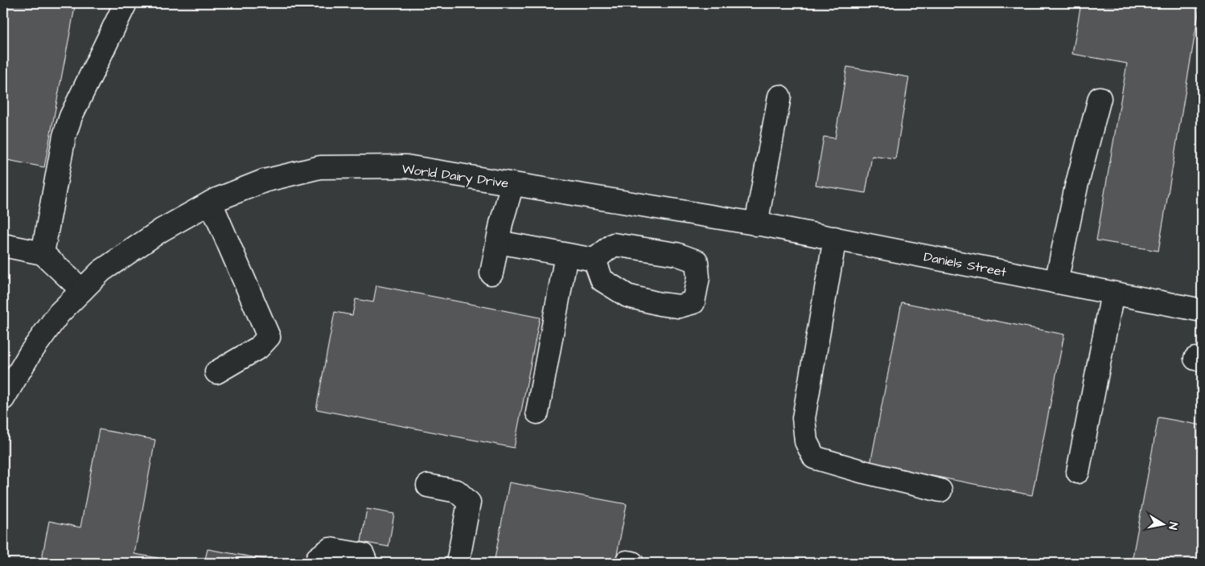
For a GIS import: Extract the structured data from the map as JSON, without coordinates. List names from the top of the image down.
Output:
{
  "streets": {
    "street": ["World Dairy Drive", "Daniels Street"]
  },
  "crossings": [
    ["World Dairy Drive", "Daniels Street"]
  ],
  "north": "right"
}
